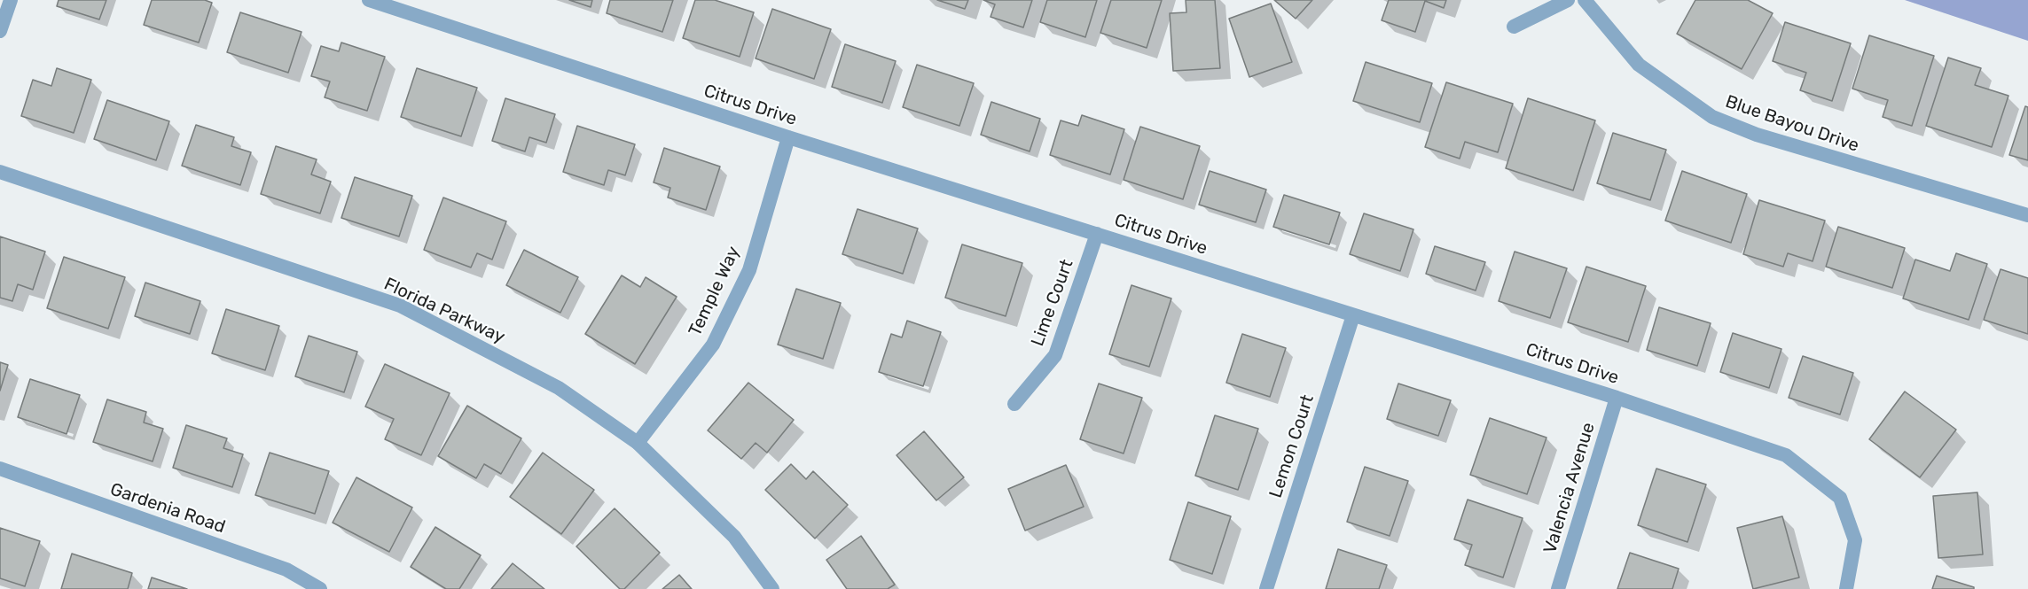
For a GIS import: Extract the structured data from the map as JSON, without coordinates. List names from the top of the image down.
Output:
{
  "streets": {
    "street": [
      "Citrus Drive",
      "Blue Bayou Drive",
      "Temple Way",
      "Lime Court",
      "Florida Parkway",
      "Lemon Court",
      "Valencia Avenue",
      "Gardenia Road"
    ]
  },
  "crossings": [
    ["Citrus Drive", "Temple Way"],
    ["Citrus Drive", "Lime Court"],
    ["Citrus Drive", "Lemon Court"],
    ["Citrus Drive", "Valencia Avenue"],
    ["Temple Way", "Florida Parkway"]
  ]
}
